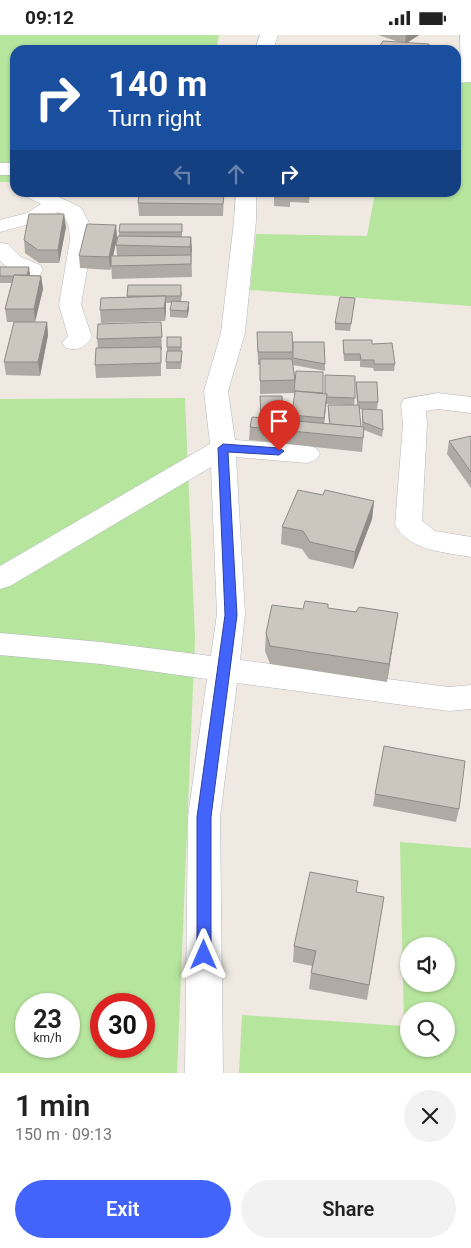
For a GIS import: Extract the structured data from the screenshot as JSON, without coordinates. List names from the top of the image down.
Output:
{
  "page": {
    "status": "09:12",
    "turn": ["140 m", "Turn right"],
    "speed": "23 km/h",
    "limit": "30",
    "heading": ["1 min", "150 m · 09:13"],
    "buttons": ["Exit", "Share"]
  }
}
